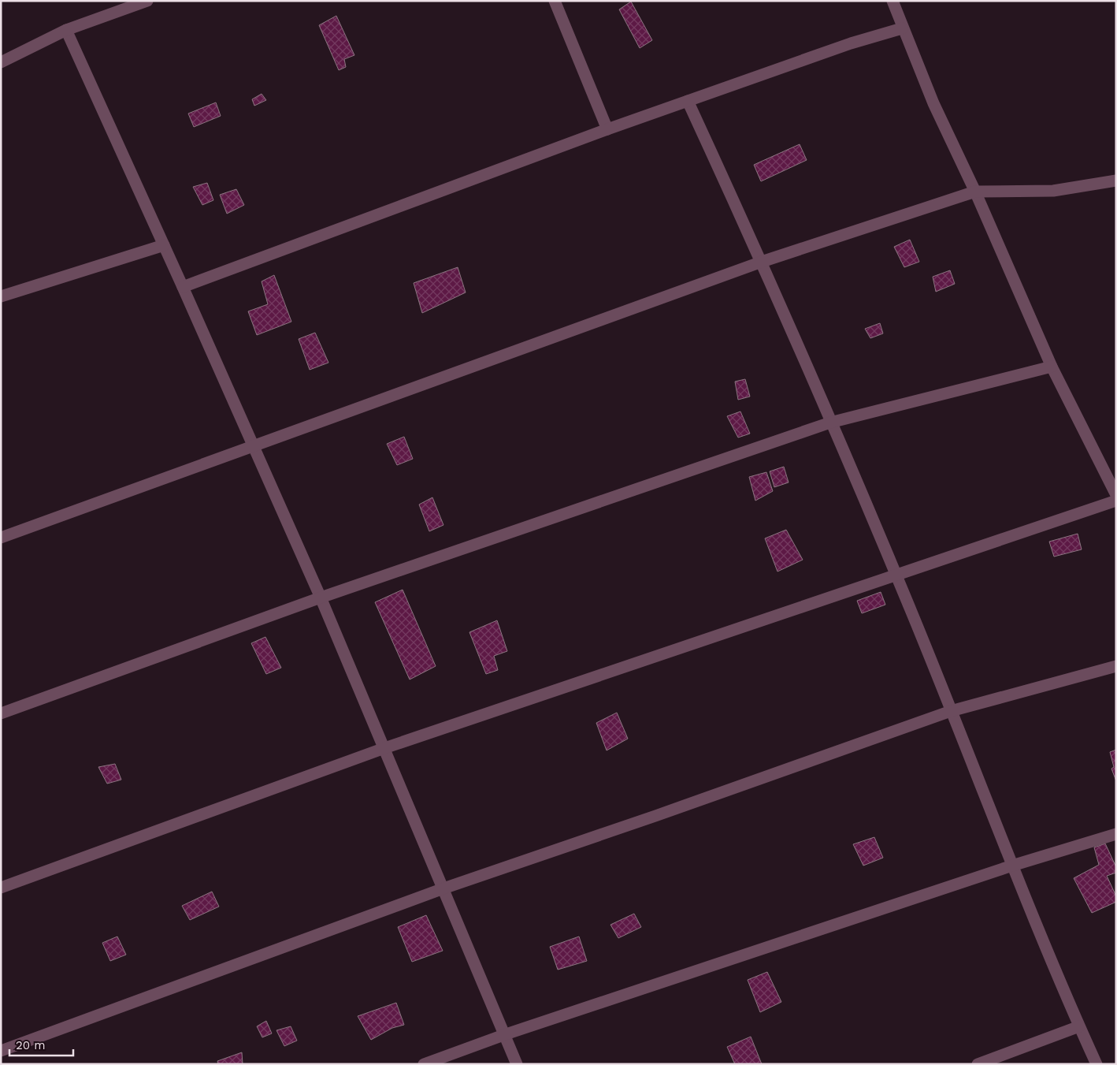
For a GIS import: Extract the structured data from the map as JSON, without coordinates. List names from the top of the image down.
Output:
{
  "scale_bar": "20 m"
}
